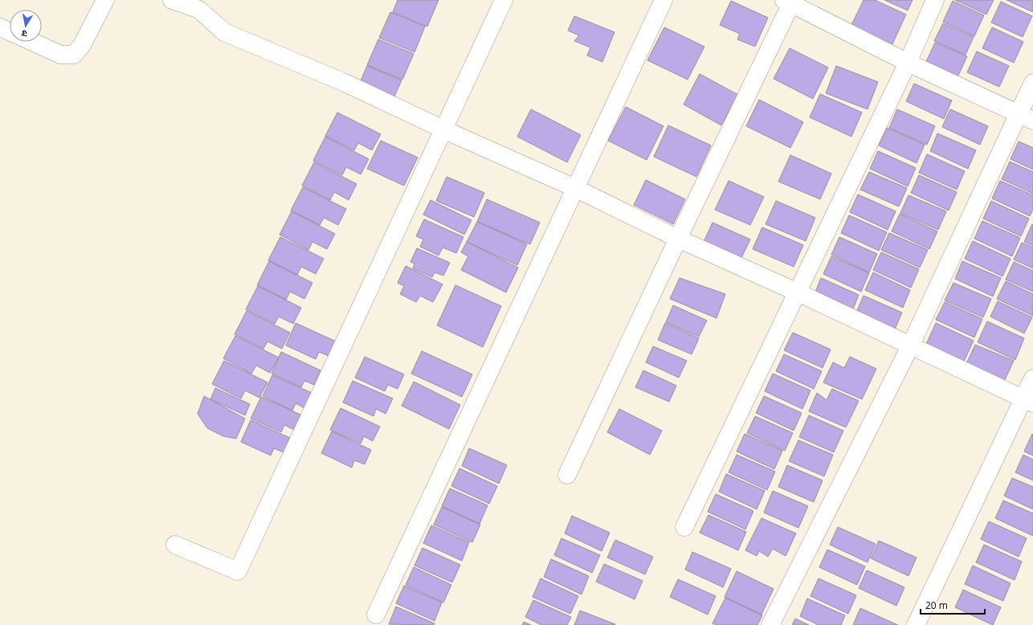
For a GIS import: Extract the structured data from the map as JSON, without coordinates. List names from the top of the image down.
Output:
{
  "scale_bar": "20 m",
  "north": "bottom"
}
